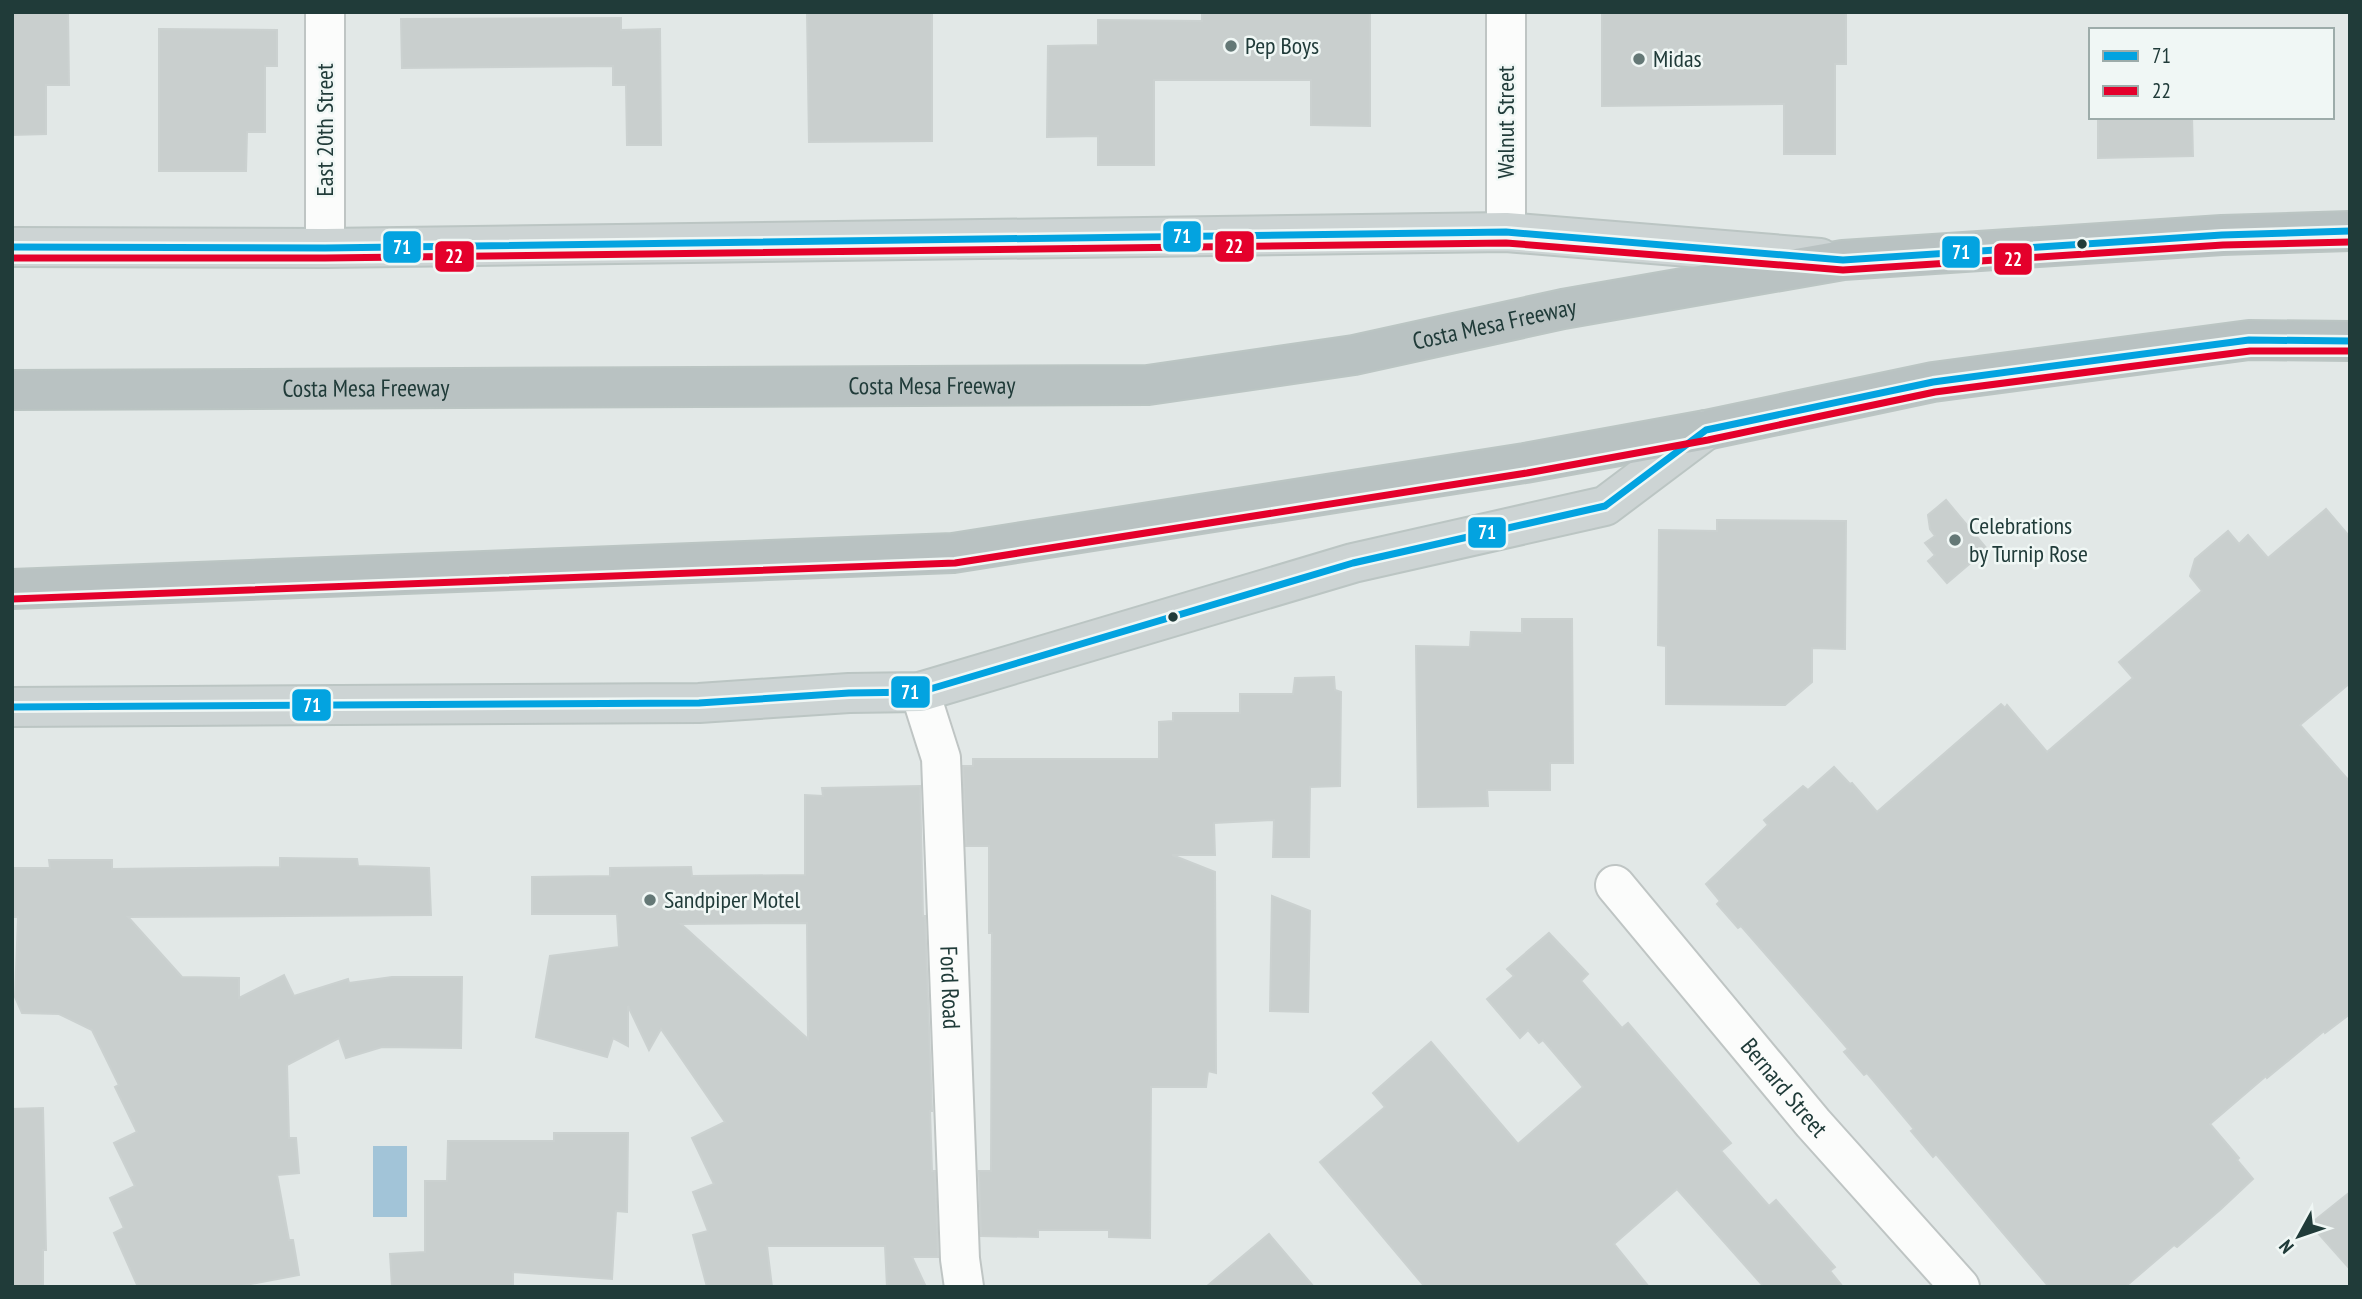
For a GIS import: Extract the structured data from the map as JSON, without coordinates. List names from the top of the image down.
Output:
{
  "streets": {
    "highway": ["Costa Mesa Freeway"],
    "street": [
      "Walnut Street",
      "East 20th Street",
      "Ford Road",
      "Bernard Street"
    ]
  },
  "places": [
    "Pep Boys",
    "Midas",
    "Celebrations by Turnip Rose",
    "Sandpiper Motel"
  ],
  "lines": ["transit line 71", "transit line 22"],
  "legend": ["71", "22"],
  "north": "bottom left"
}
